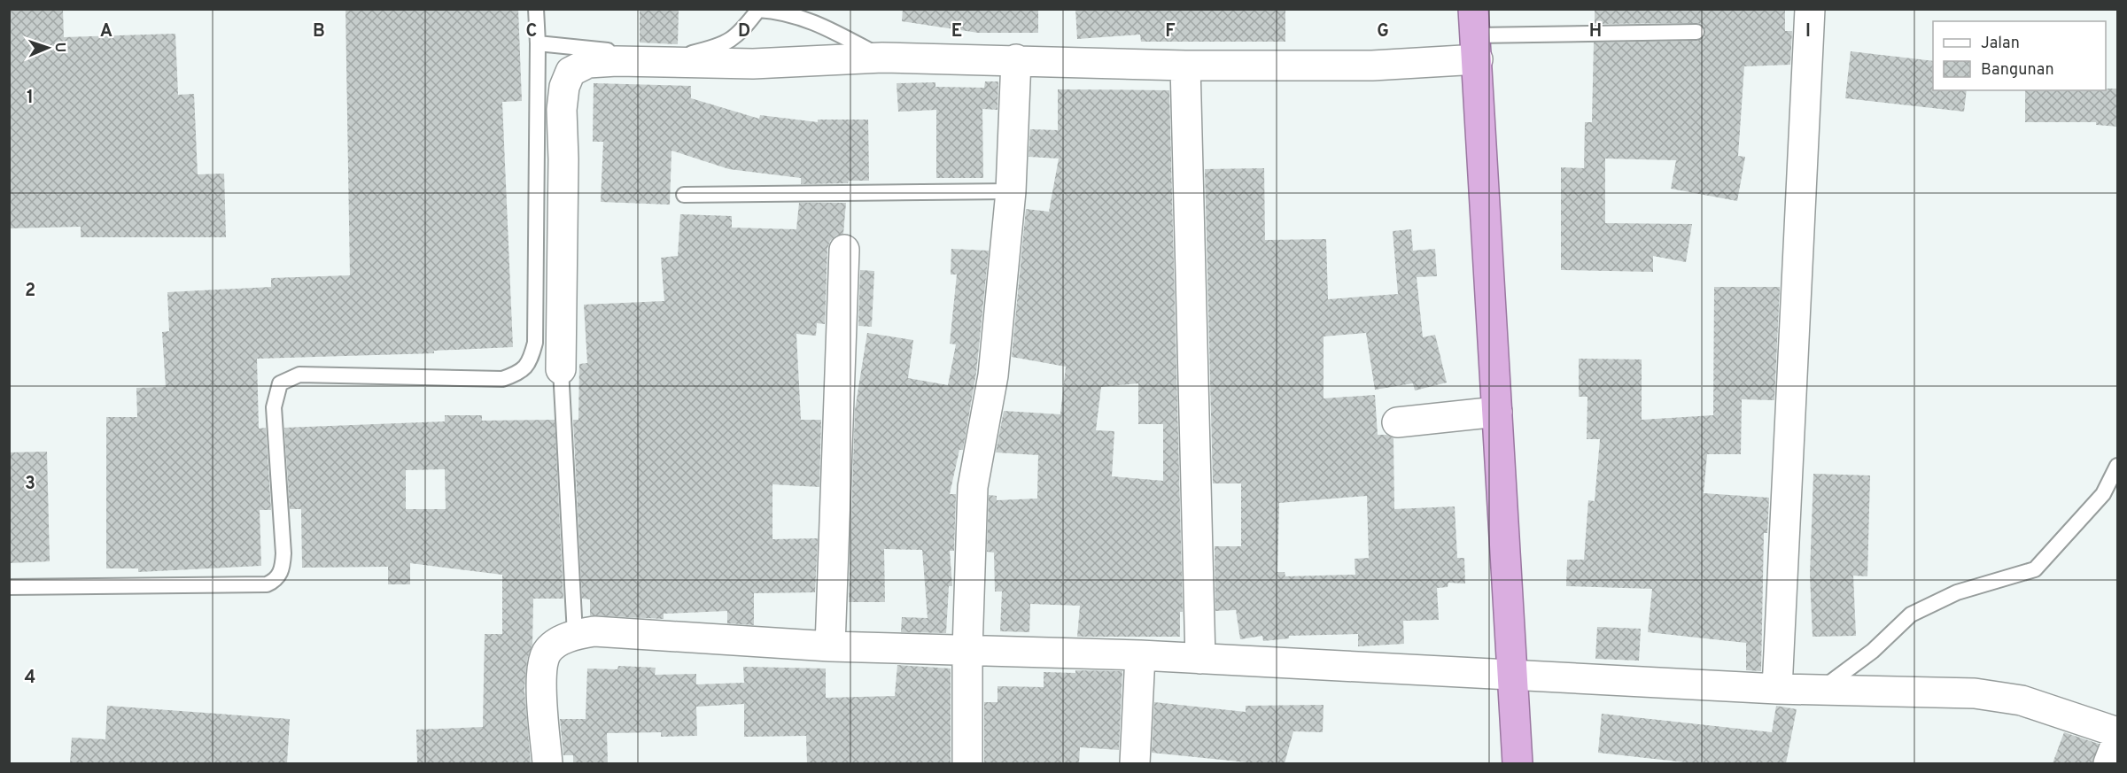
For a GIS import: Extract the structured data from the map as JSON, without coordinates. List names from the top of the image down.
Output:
{
  "legend": ["Jalan", "Bangunan"],
  "north": "right",
  "grid": {
    "columns": [
      "A",
      "B",
      "C",
      "D",
      "E",
      "F",
      "G",
      "H",
      "I"
    ],
    "rows": [
      "1",
      "2",
      "3",
      "4"
    ]
  }
}
